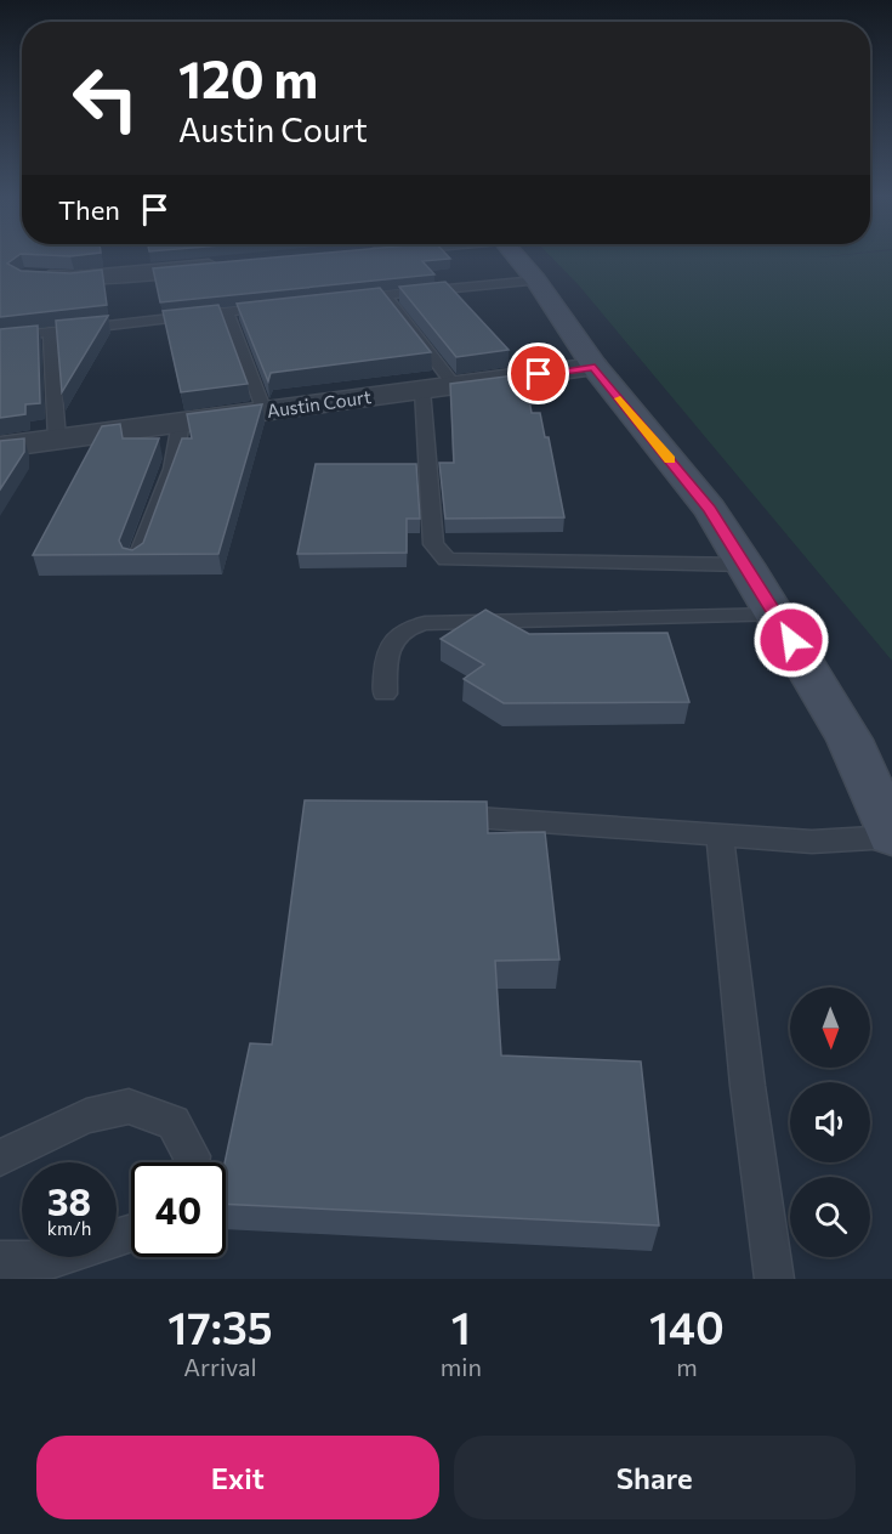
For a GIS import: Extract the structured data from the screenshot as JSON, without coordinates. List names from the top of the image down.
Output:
{
  "streets": {
    "street": ["Austin Court"]
  },
  "north": "bottom",
  "page": {
    "turn": ["120 m", "Austin Court"],
    "then": "Then",
    "speed": "38 km/h",
    "limit": "40",
    "eta": [
      "17:35",
      "Arrival",
      "1",
      "min",
      "140",
      "m"
    ],
    "buttons": ["Exit", "Share"]
  }
}
